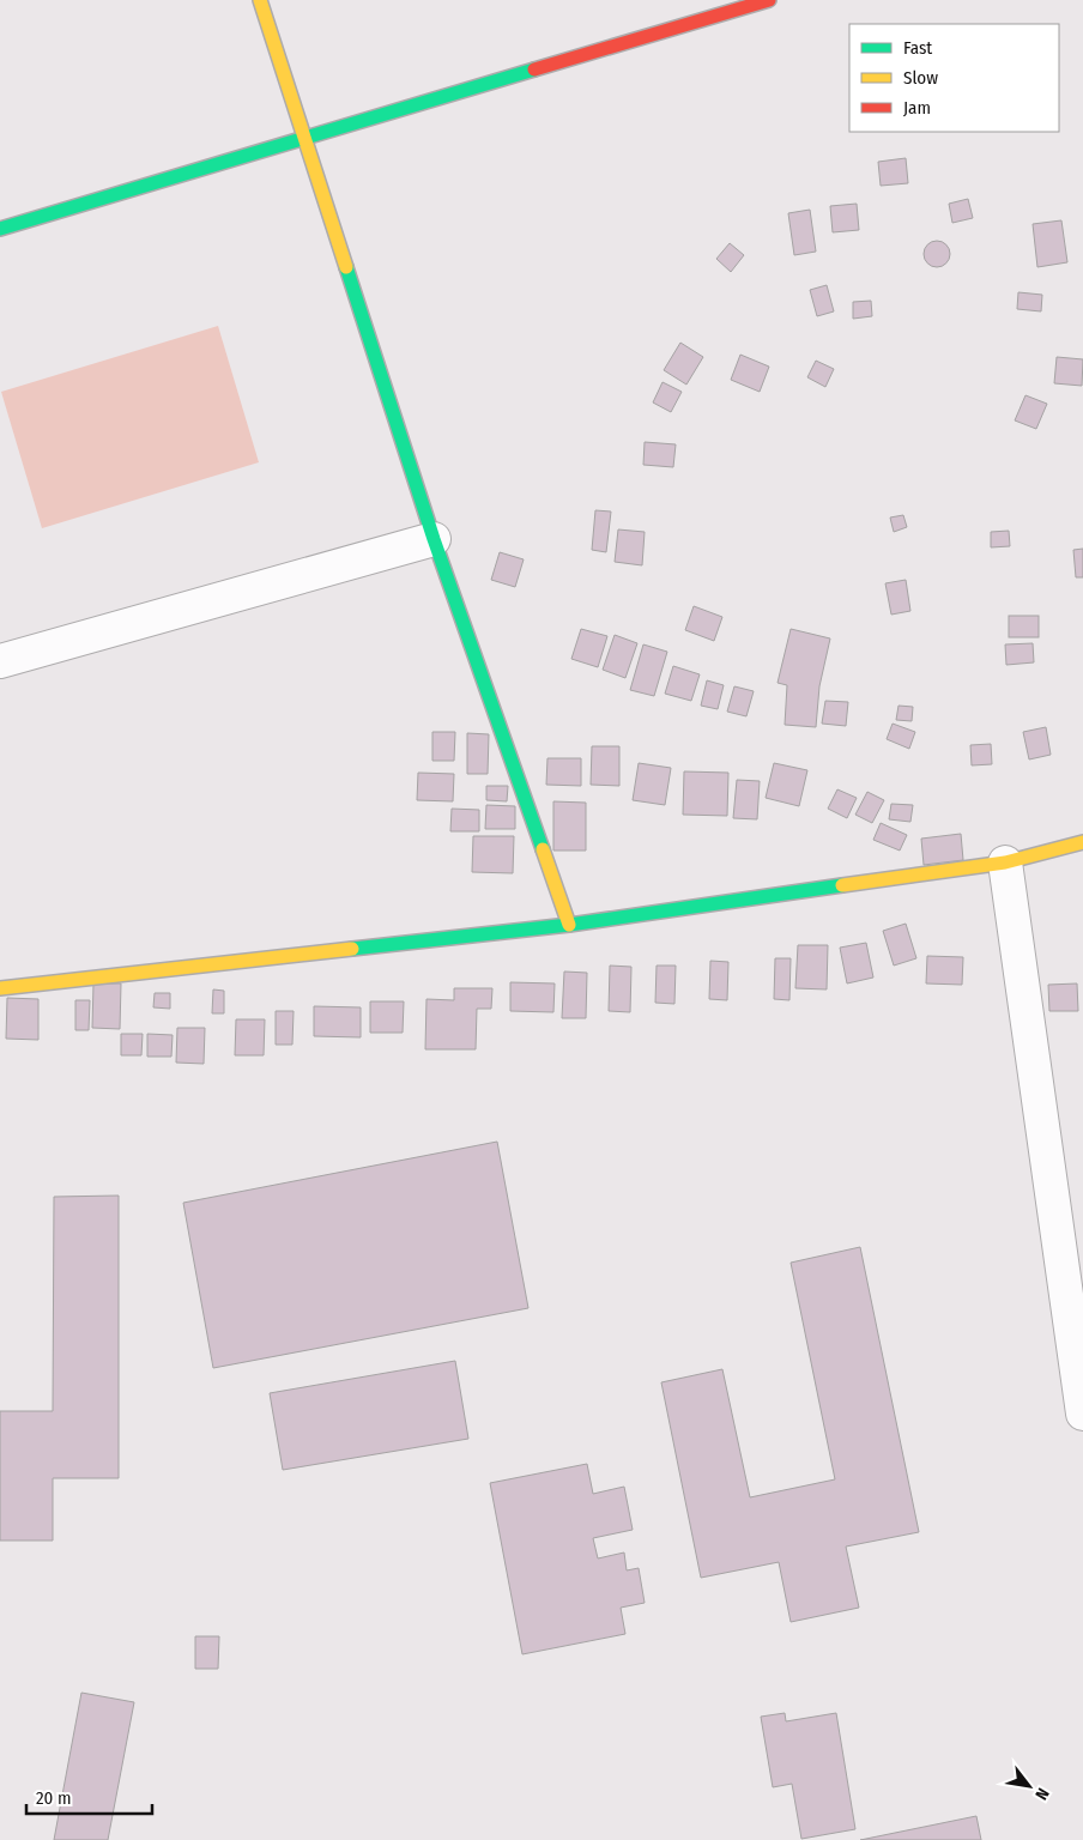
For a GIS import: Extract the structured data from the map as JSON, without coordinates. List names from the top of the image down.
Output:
{
  "legend": ["Fast", "Slow", "Jam"],
  "scale_bar": "20 m",
  "north": "bottom right"
}
